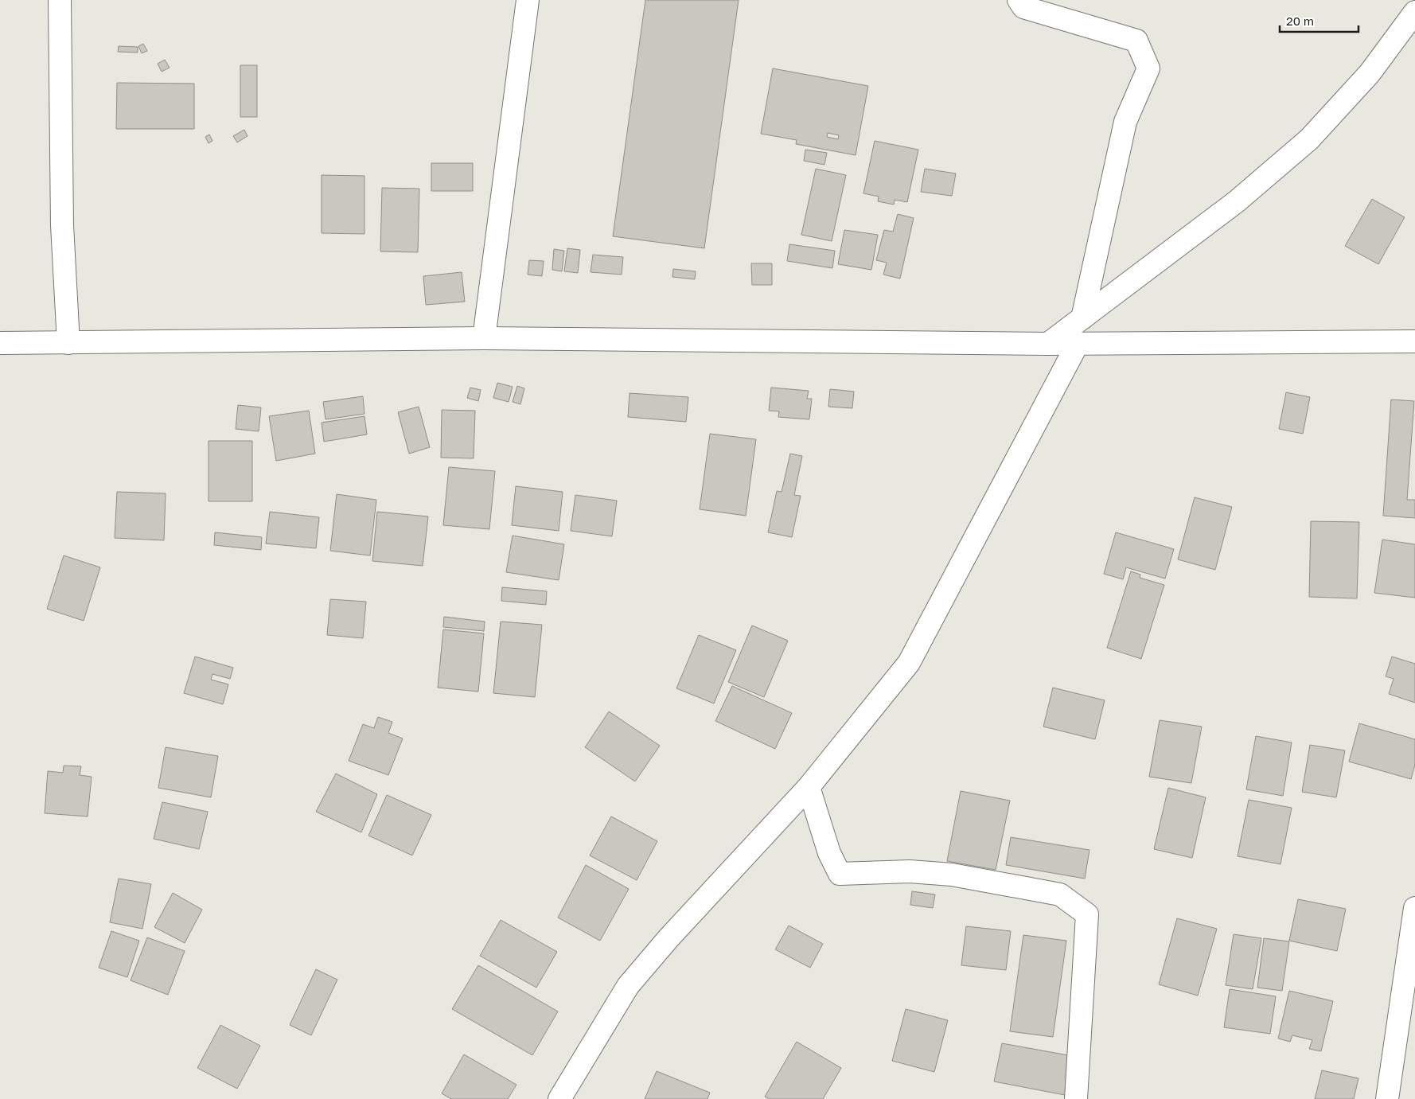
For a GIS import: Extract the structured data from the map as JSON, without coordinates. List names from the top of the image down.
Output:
{
  "scale_bar": "20 m"
}
